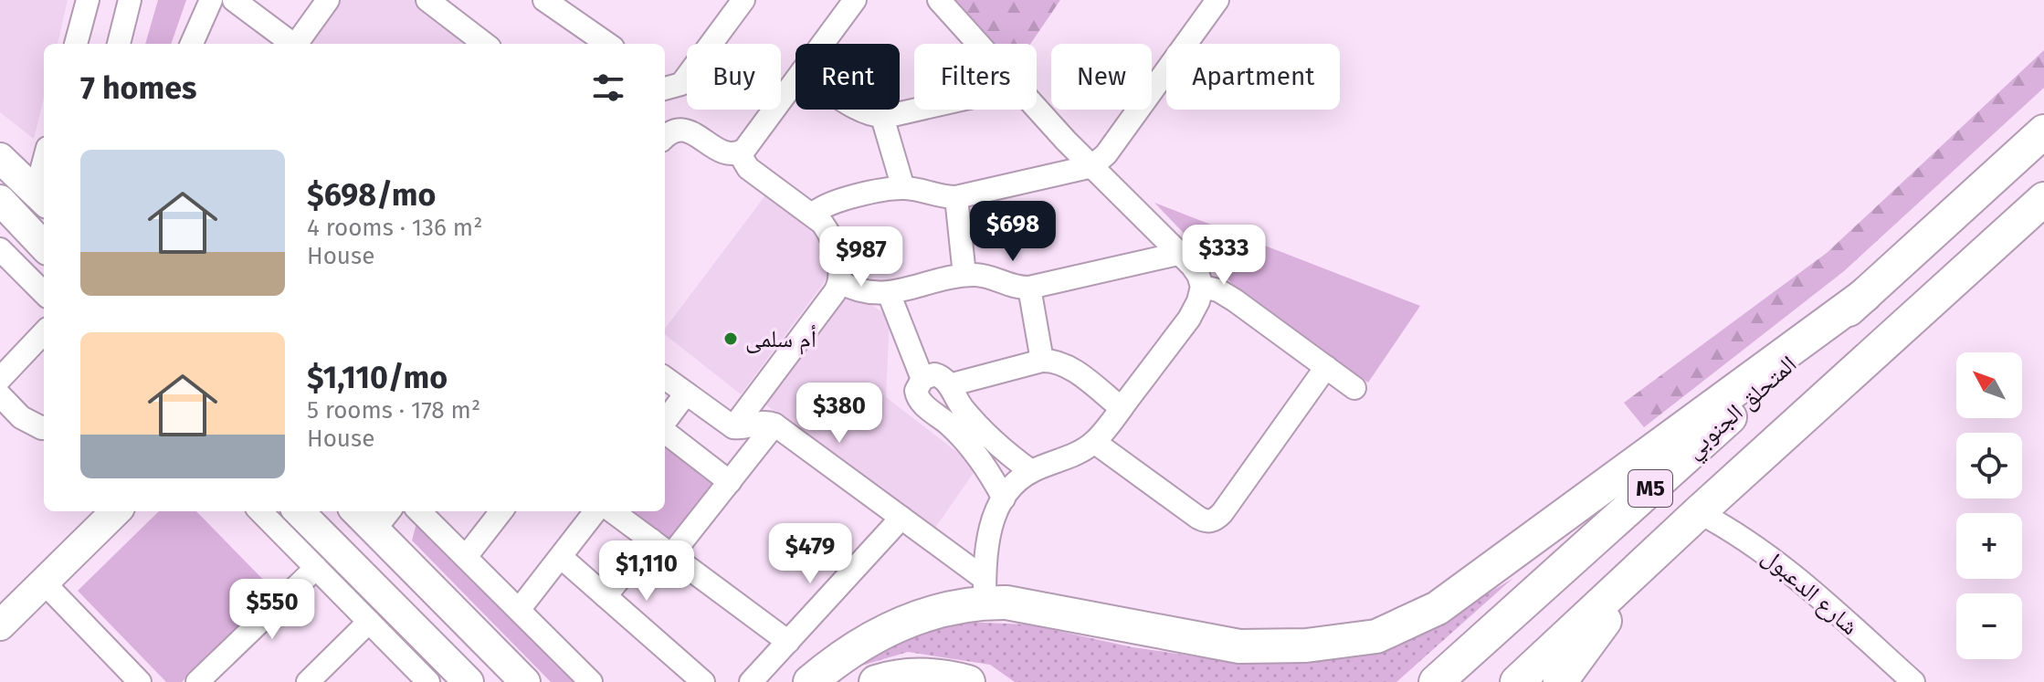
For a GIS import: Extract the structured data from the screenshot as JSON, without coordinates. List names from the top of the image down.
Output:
{
  "streets": {
    "highway": ["المتحلق الجنوبي", "M5"],
    "street": ["شارع الدعبول"]
  },
  "crossings": [
    ["المتحلق الجنوبي", "شارع الدعبول"]
  ],
  "places": ["أم سلمى"],
  "north": "top left",
  "page": {
    "chip": [
      "Buy",
      "Rent",
      "Filters",
      "New",
      "Apartment"
    ],
    "heading": "7 homes",
    "list": [
      {
        "name": "$698/mo",
        "note": "4 rooms · 136 m² · House"
      },
      {
        "name": "$1,110/mo",
        "note": "5 rooms · 178 m² · House"
      }
    ],
    "price": [
      "$698",
      "$333",
      "$987",
      "$380",
      "$479",
      "$1,110",
      "$550"
    ],
    "map_buttons": ["+", "−"]
  }
}
